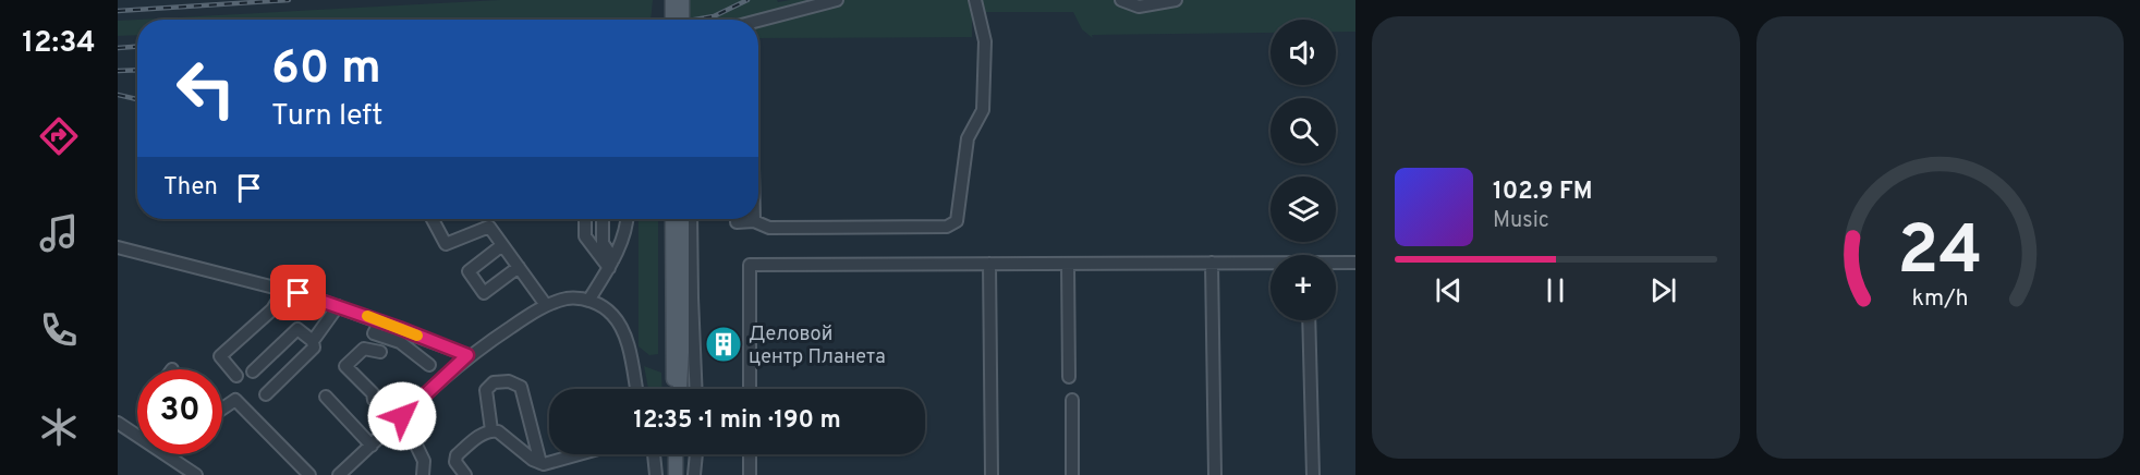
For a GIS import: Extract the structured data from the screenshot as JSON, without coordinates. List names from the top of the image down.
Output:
{
  "places": {
    "building": ["Деловой центр Планета"]
  },
  "page": {
    "tabs": "12:34",
    "map_buttons": "+",
    "turn": ["60 m", "Turn left"],
    "then": "Then",
    "song": ["102.9 FM", "Music"],
    "limit": "30",
    "trip": "12:35 · 1 min · 190 m",
    "gauge": ["24", "km/h"]
  }
}
